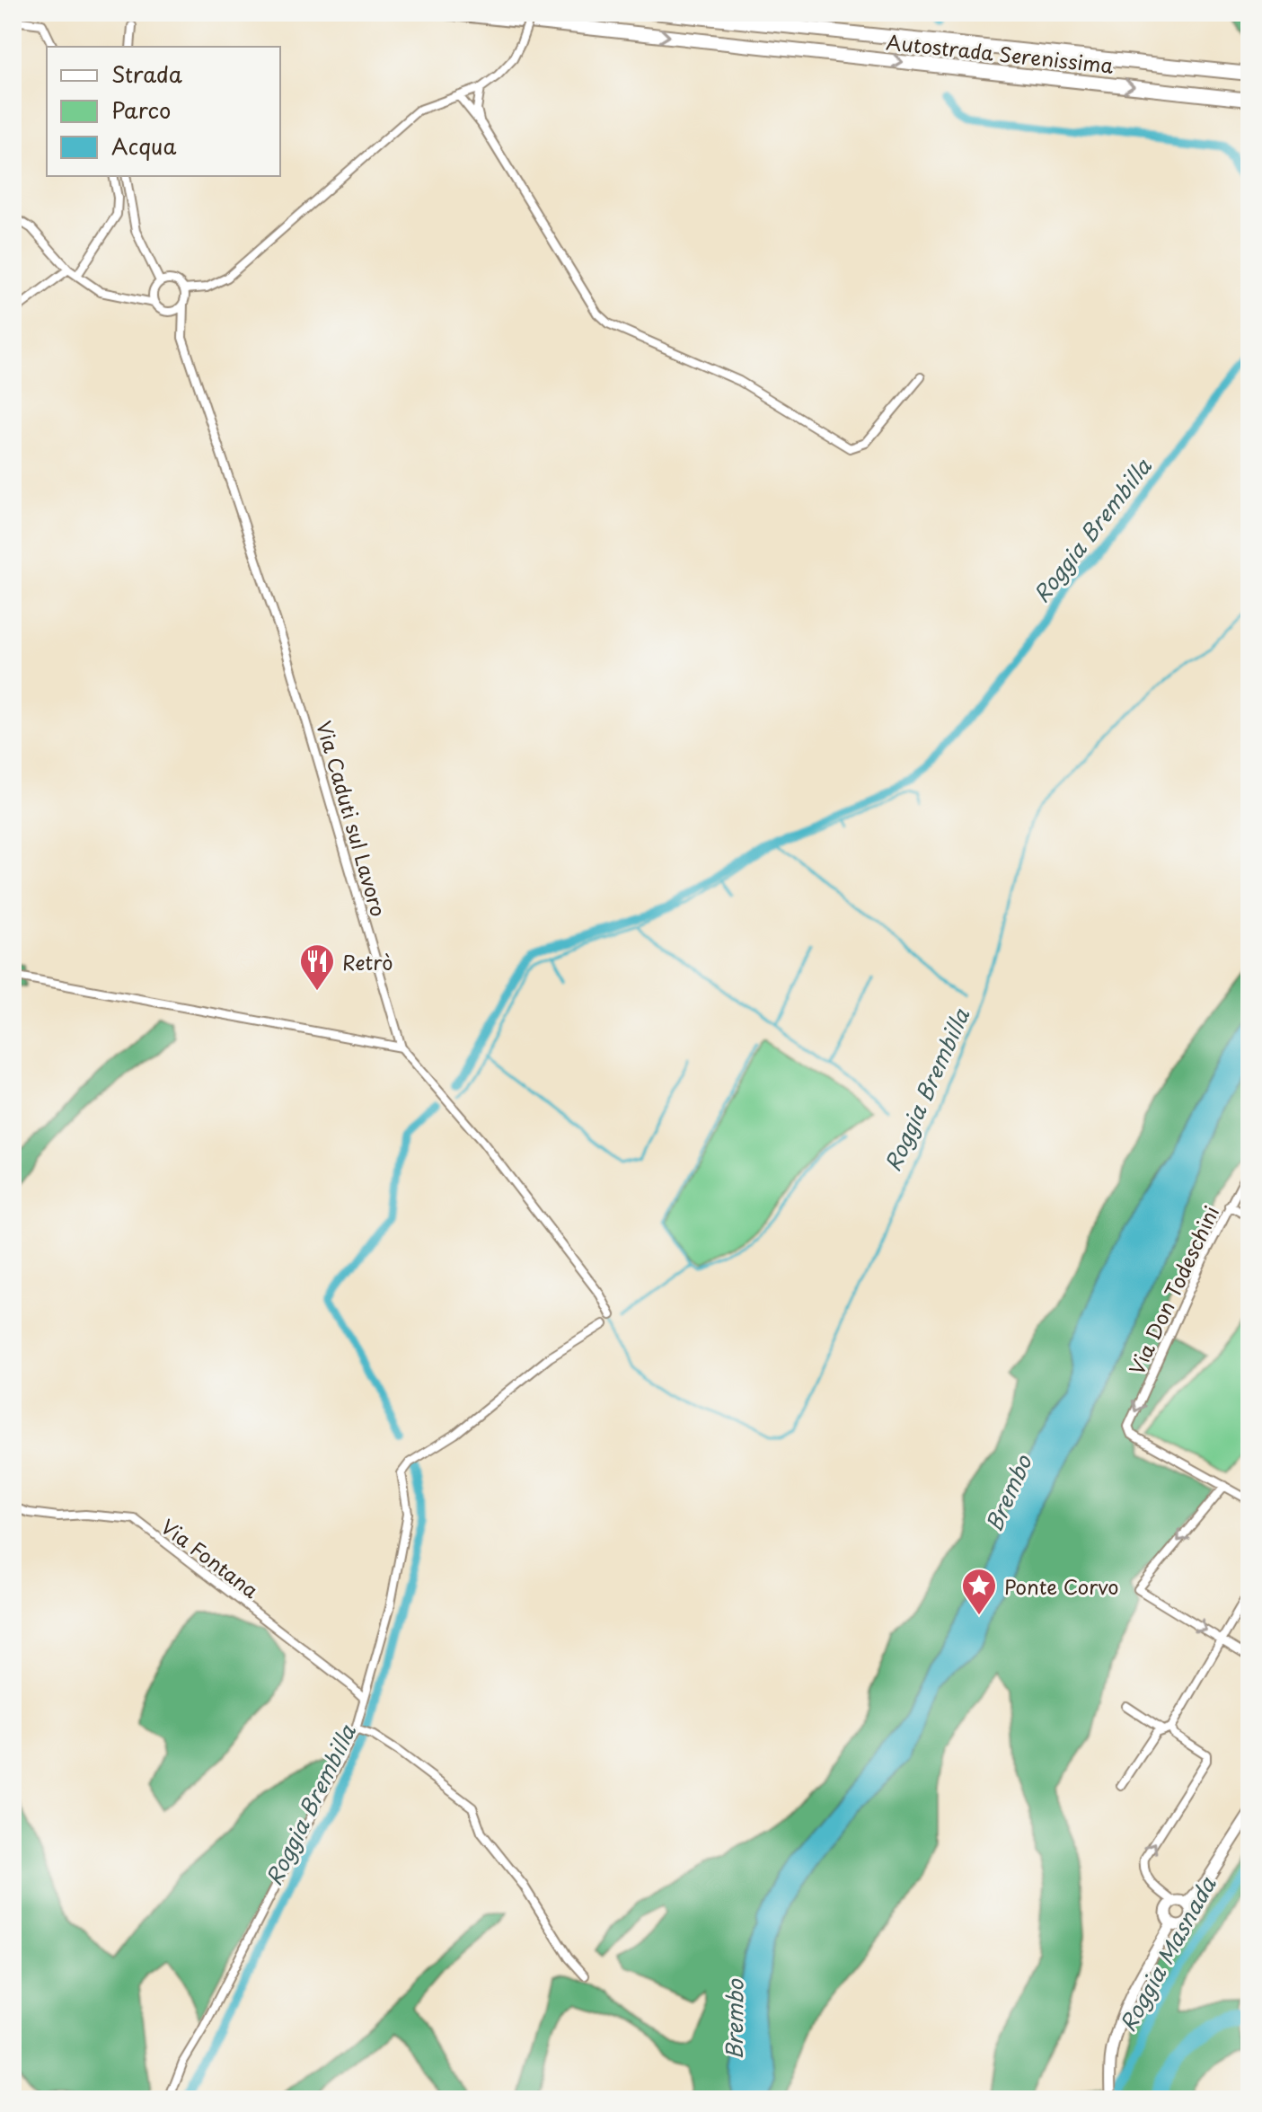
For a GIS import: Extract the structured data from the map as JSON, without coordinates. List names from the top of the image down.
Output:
{
  "streets": {
    "highway": ["Autostrada Serenissima"],
    "street": ["Via Caduti sul Lavoro", "Via Don Todeschini", "Via Fontana"]
  },
  "water": ["Roggia Brembilla", "Brembo", "Roggia Masnada"],
  "places": {
    "restaurant": ["Retrò"],
    "place": ["Ponte Corvo"]
  },
  "legend": ["Strada", "Parco", "Acqua"]
}
